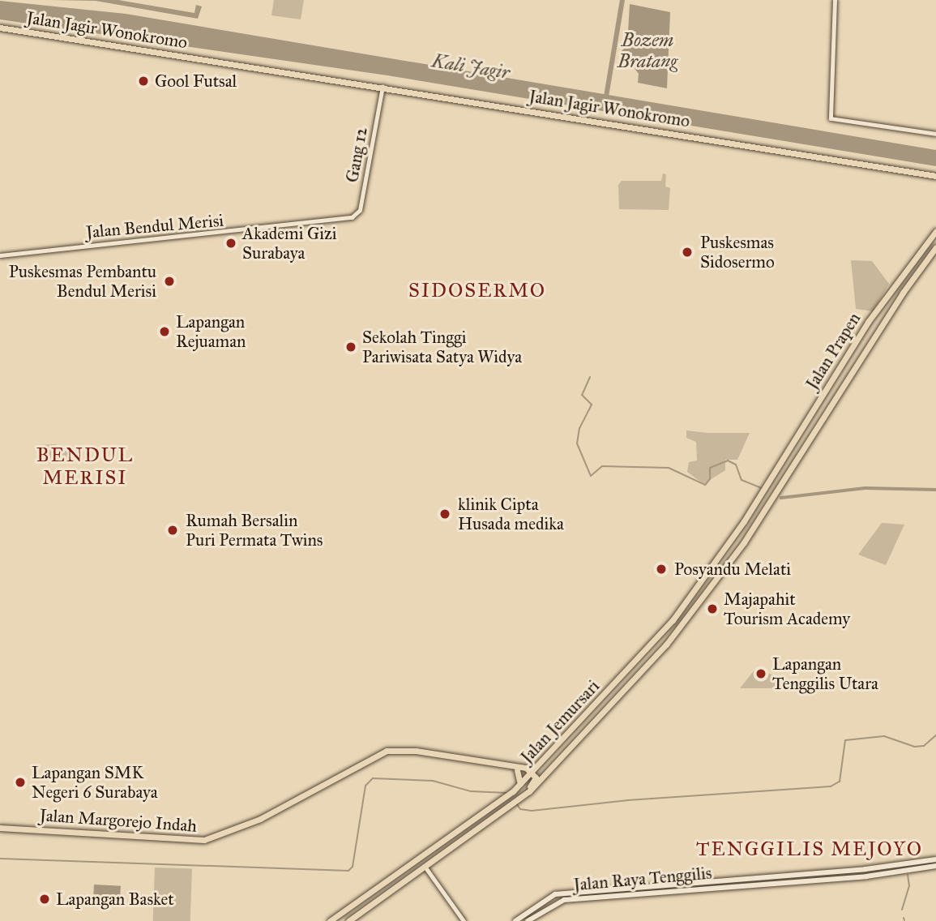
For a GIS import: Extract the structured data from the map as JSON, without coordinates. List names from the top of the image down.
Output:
{
  "streets": {
    "main road": [
      "Jalan Jagir Wonokromo",
      "Jalan Prapen",
      "Jalan Jemursari",
      "Jalan Margorejo Indah",
      "Jalan Raya Tenggilis"
    ],
    "street": ["Gang 12", "Jalan Bendul Merisi"]
  },
  "crossings": [
    ["Jalan Jagir Wonokromo", "Gang 12"],
    ["Gang 12", "Jalan Bendul Merisi"],
    ["Jalan Prapen", "Jalan Jemursari"],
    ["Jalan Jemursari", "Jalan Margorejo Indah"]
  ],
  "districts": ["SIDOSERMO", "BENDUL MERISI", "TENGGILIS MEJOYO"],
  "water": ["Bozem Bratang", "Kali Jagir"],
  "places": [
    "Gool Futsal",
    "Akademi Gizi Surabaya",
    "Puskesmas Sidosermo",
    "Puskesmas Pembantu Bendul Merisi",
    "Lapangan Rejuaman",
    "Sekolah Tinggi Pariwisata Satya Widya",
    "klinik Cipta Husada medika",
    "Rumah Bersalin Puri Permata Twins",
    "Posyandu Melati",
    "Majapahit Tourism Academy",
    "Lapangan Tenggilis Utara",
    "Lapangan SMK Negeri 6 Surabaya",
    "Lapangan Basket"
  ]
}
